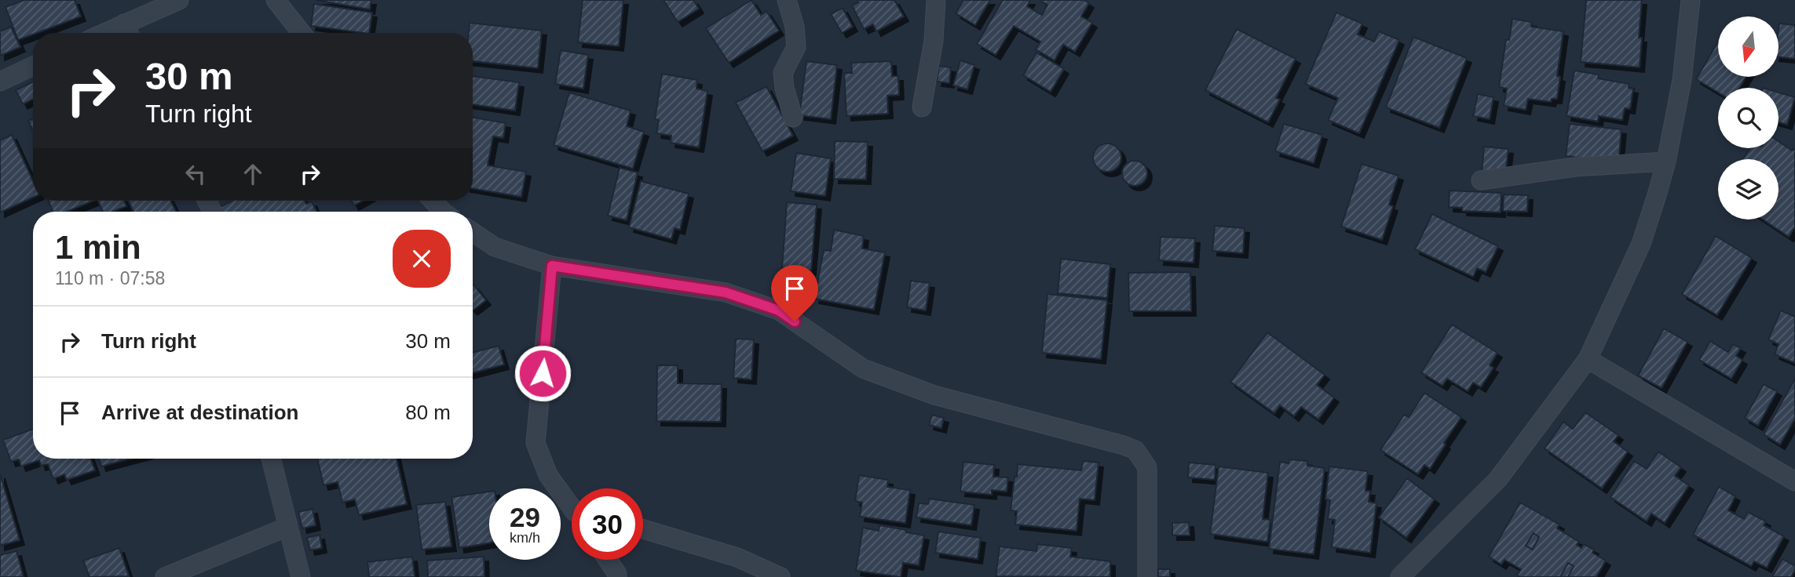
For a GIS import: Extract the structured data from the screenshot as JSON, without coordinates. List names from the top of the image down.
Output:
{
  "north": "bottom",
  "page": {
    "turn": ["30 m", "Turn right"],
    "heading": ["1 min", "110 m · 07:58"],
    "list": [
      {
        "name": "Turn right",
        "value": "30 m"
      },
      {
        "name": "Arrive at destination",
        "value": "80 m"
      }
    ],
    "speed": "29 km/h",
    "limit": "30"
  }
}
